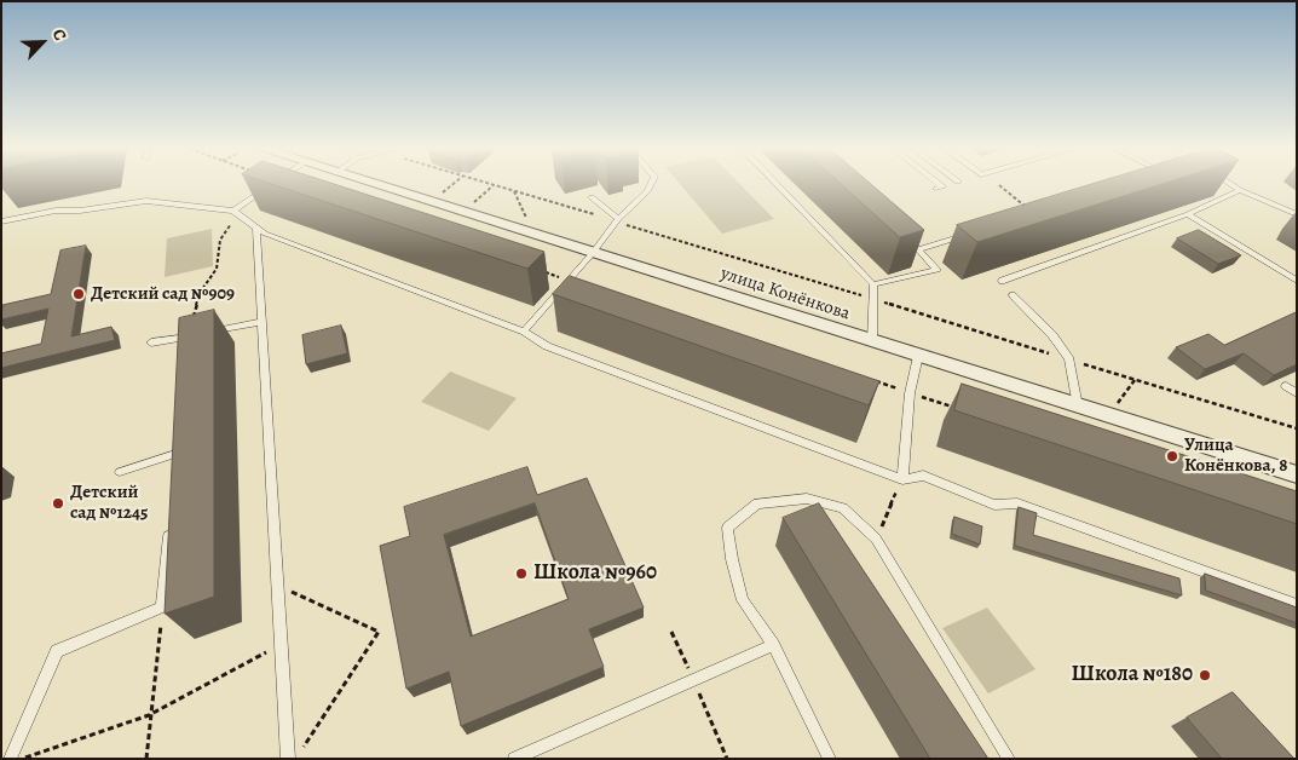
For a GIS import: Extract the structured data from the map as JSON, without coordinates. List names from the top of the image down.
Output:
{
  "streets": {
    "street": ["улица Конёнкова"]
  },
  "places": [
    "Детский сад №909",
    "Улица Конёнкова, 8",
    "Детский сад №1245",
    "Школа №960",
    "Школа №180"
  ],
  "north": "top right"
}
